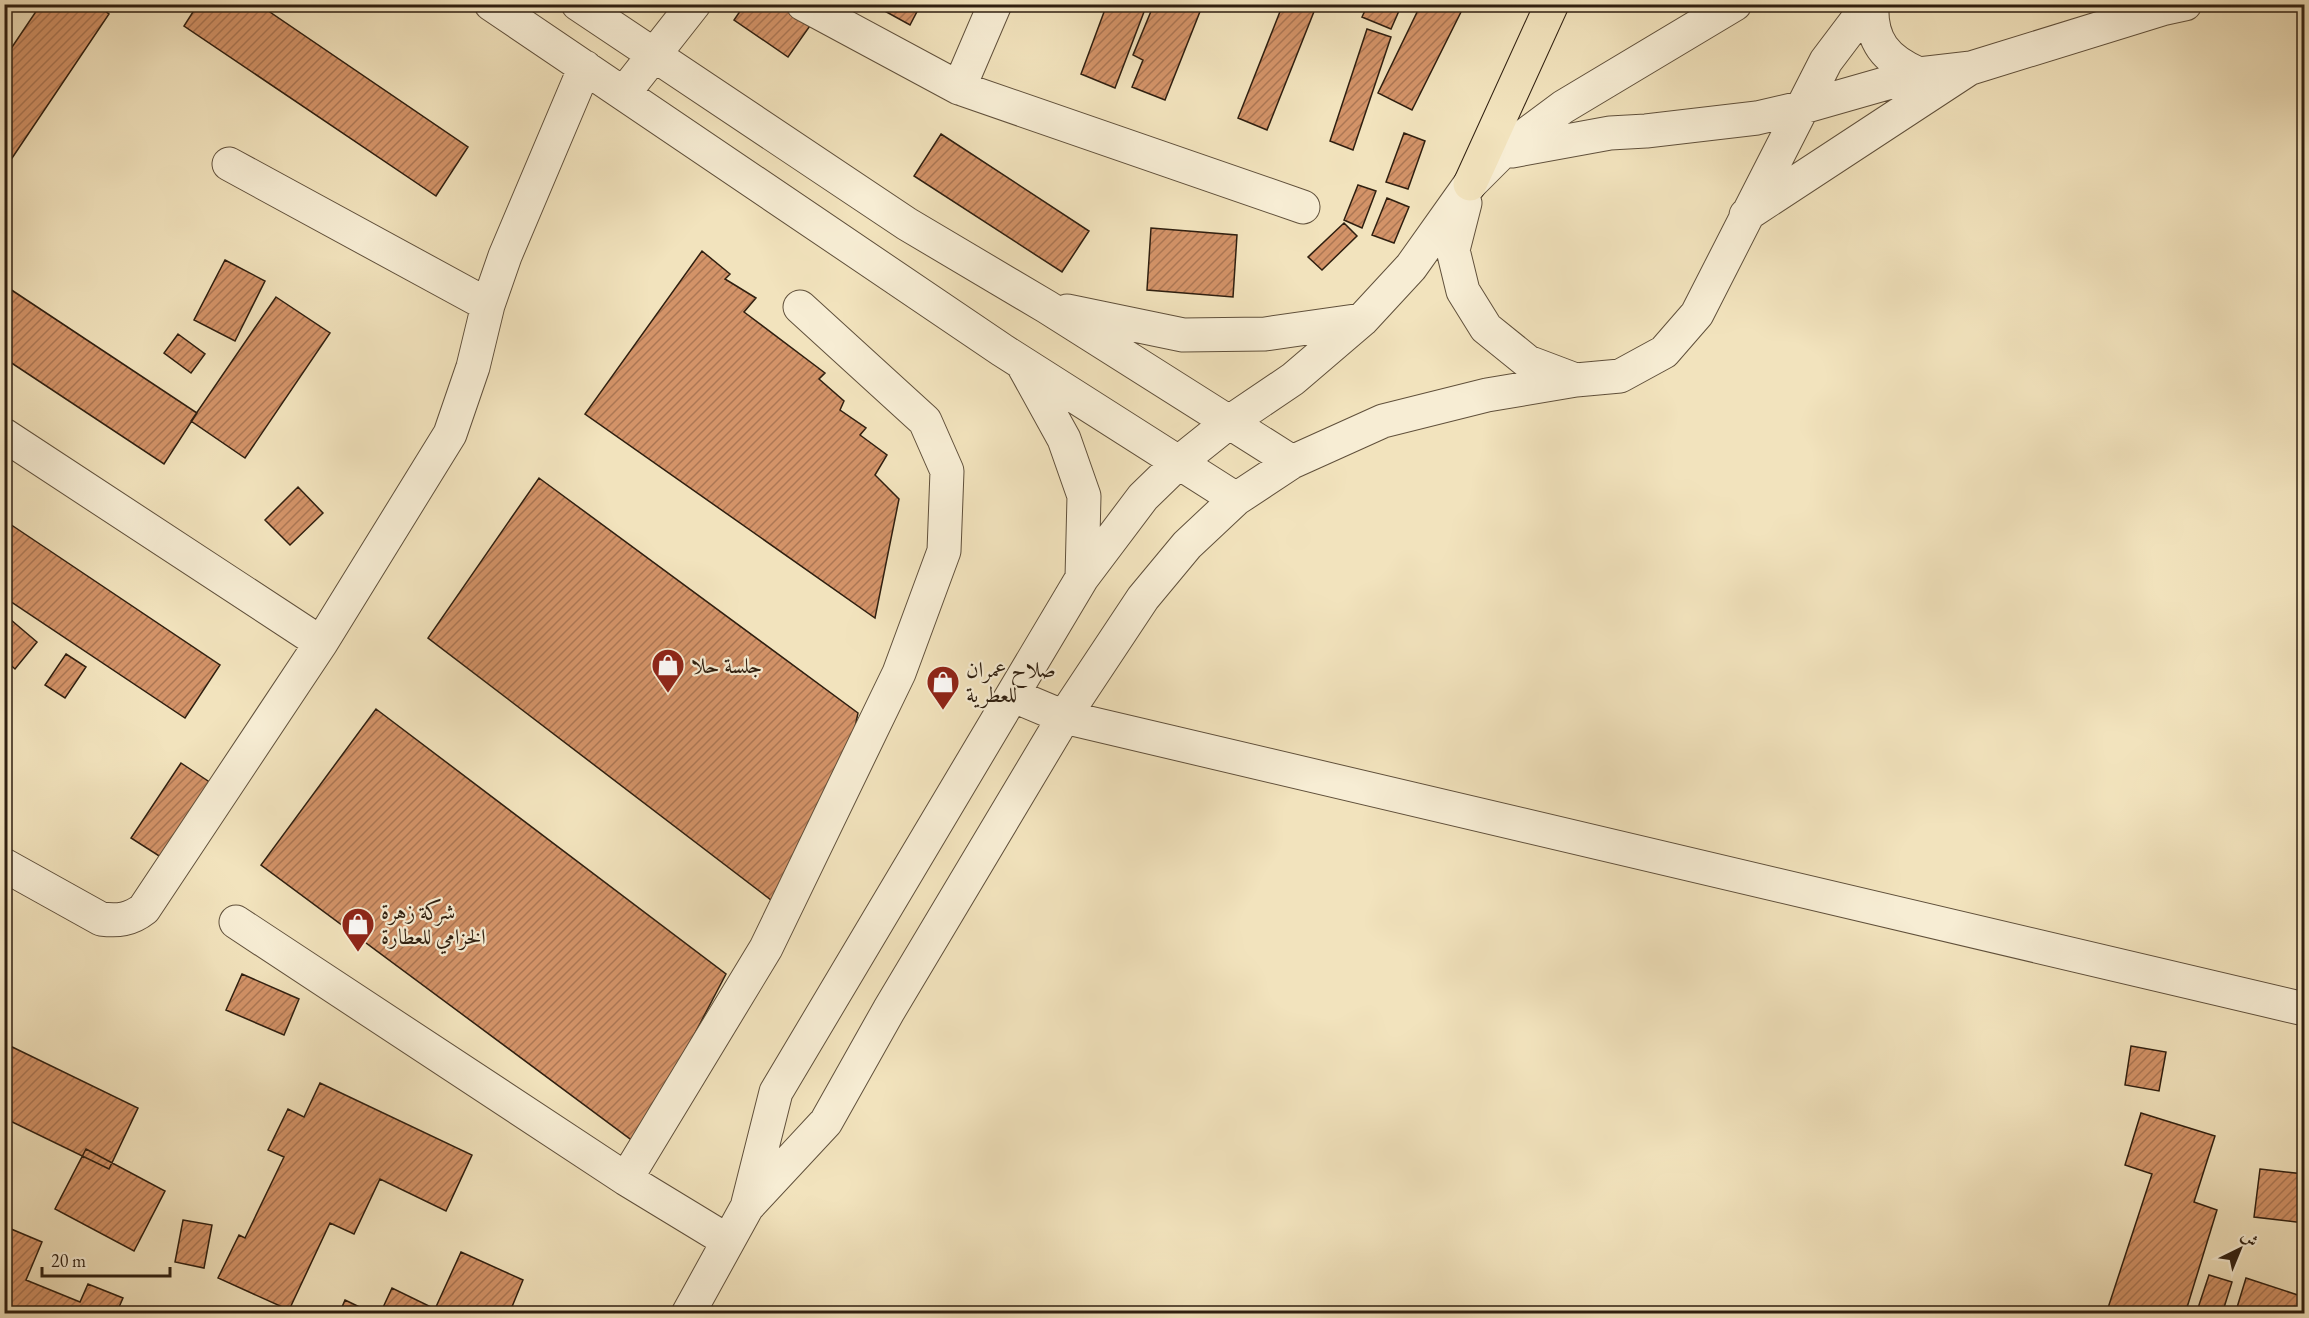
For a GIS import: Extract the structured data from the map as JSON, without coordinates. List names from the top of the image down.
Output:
{
  "places": {
    "shop": ["جلسة حلا", "صلاح عمران للعطرية", "شركة زهرة الخزامي للعطارة"]
  },
  "scale_bar": "20 m",
  "north": "top right"
}
